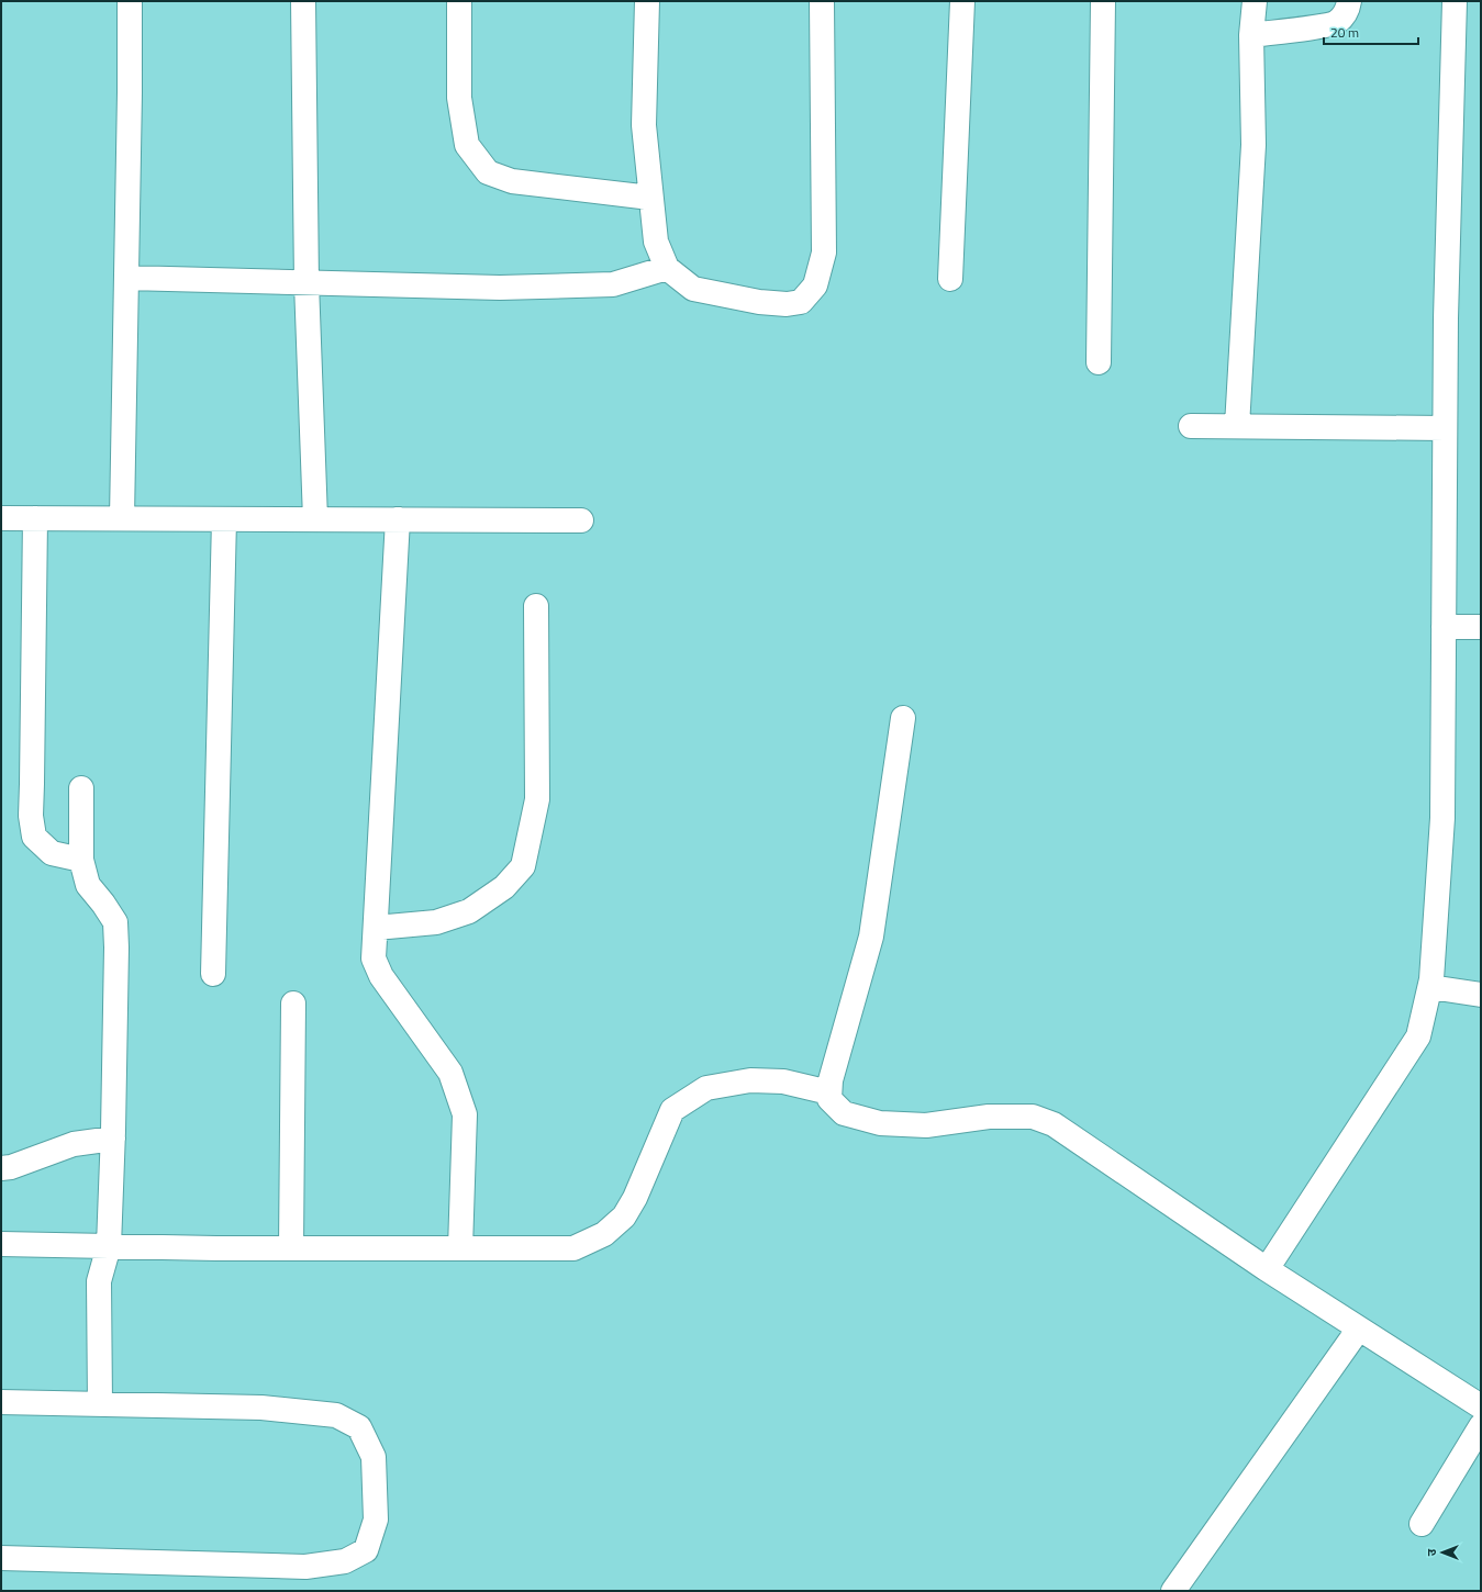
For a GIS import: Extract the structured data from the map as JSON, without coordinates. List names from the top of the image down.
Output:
{
  "scale_bar": "20 m",
  "north": "left"
}
